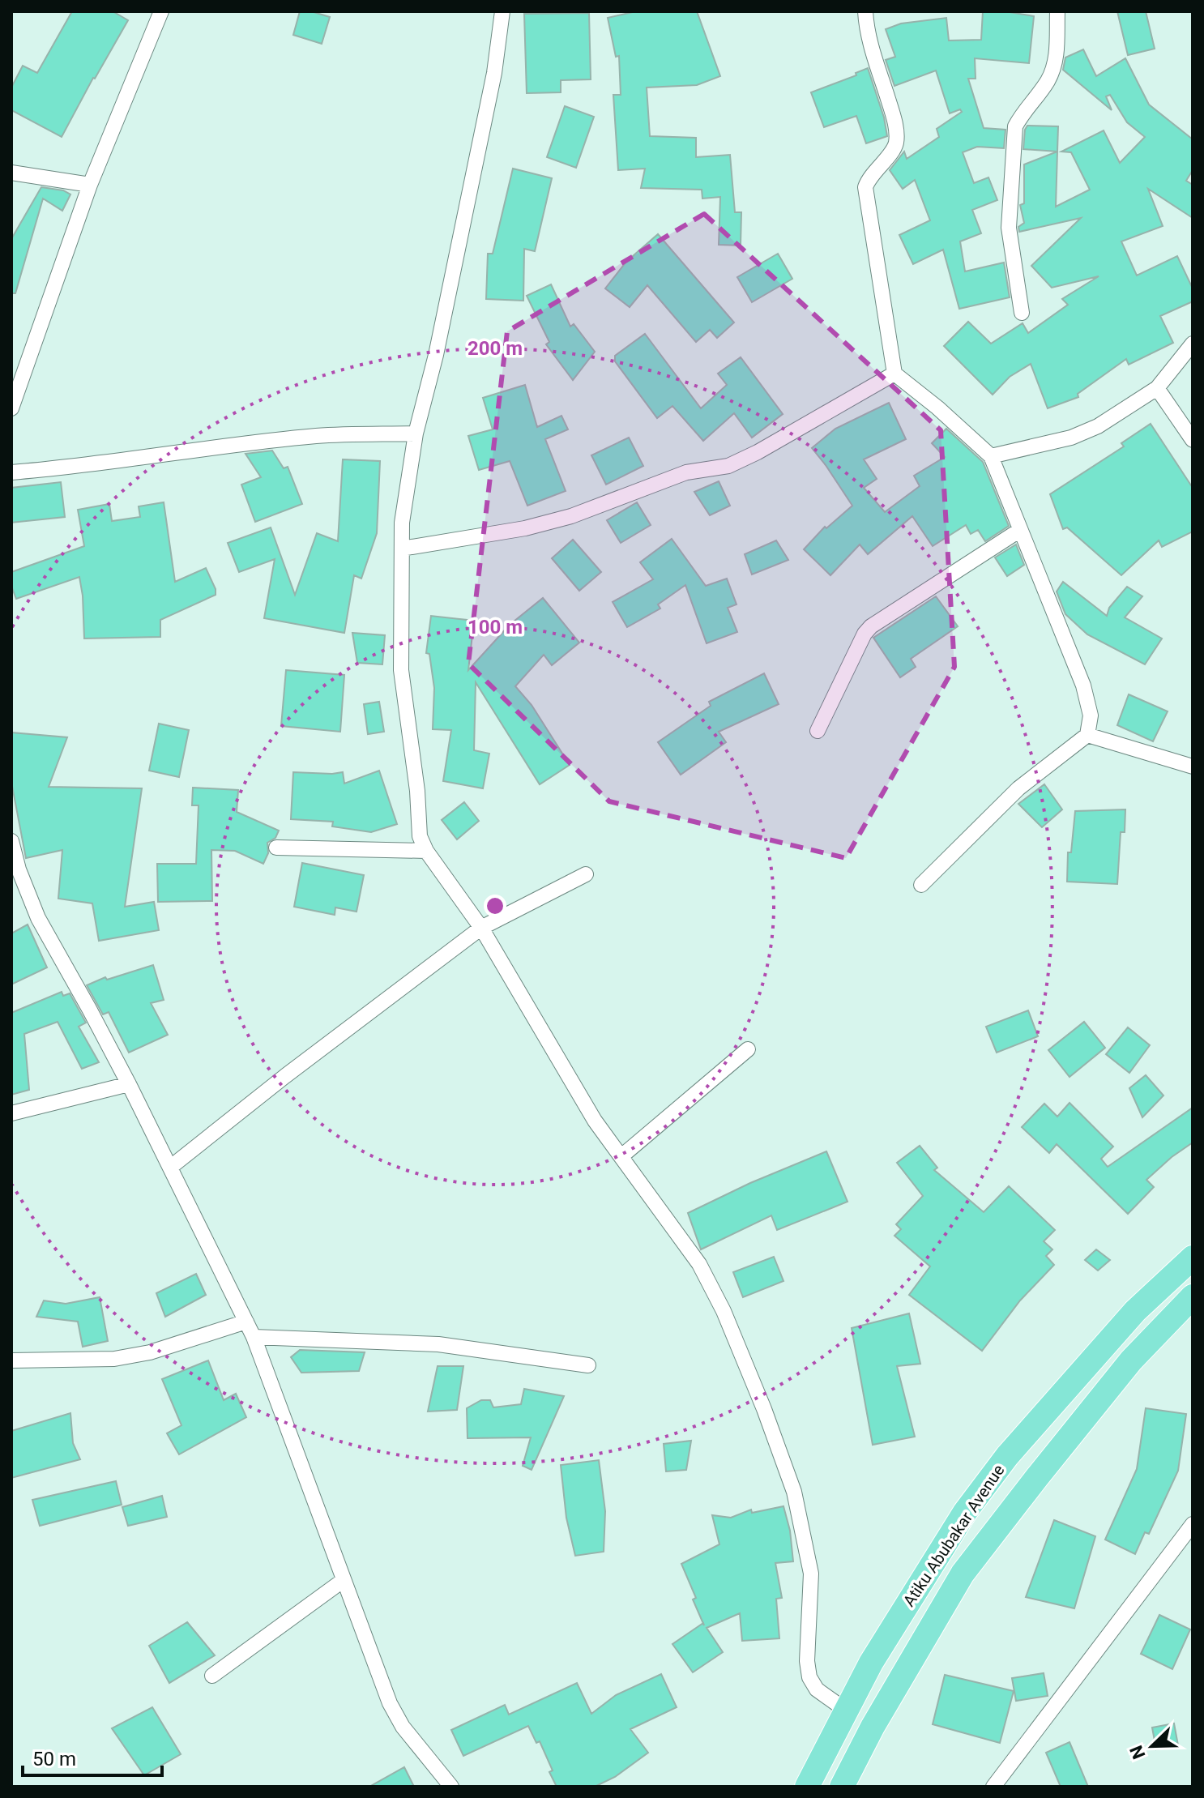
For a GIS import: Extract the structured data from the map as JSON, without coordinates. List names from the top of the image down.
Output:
{
  "streets": {
    "main road": ["Atiku Abubakar Avenue"]
  },
  "scale_bar": "50 m",
  "north": "bottom left",
  "rings": ["200 m", "100 m"]
}
